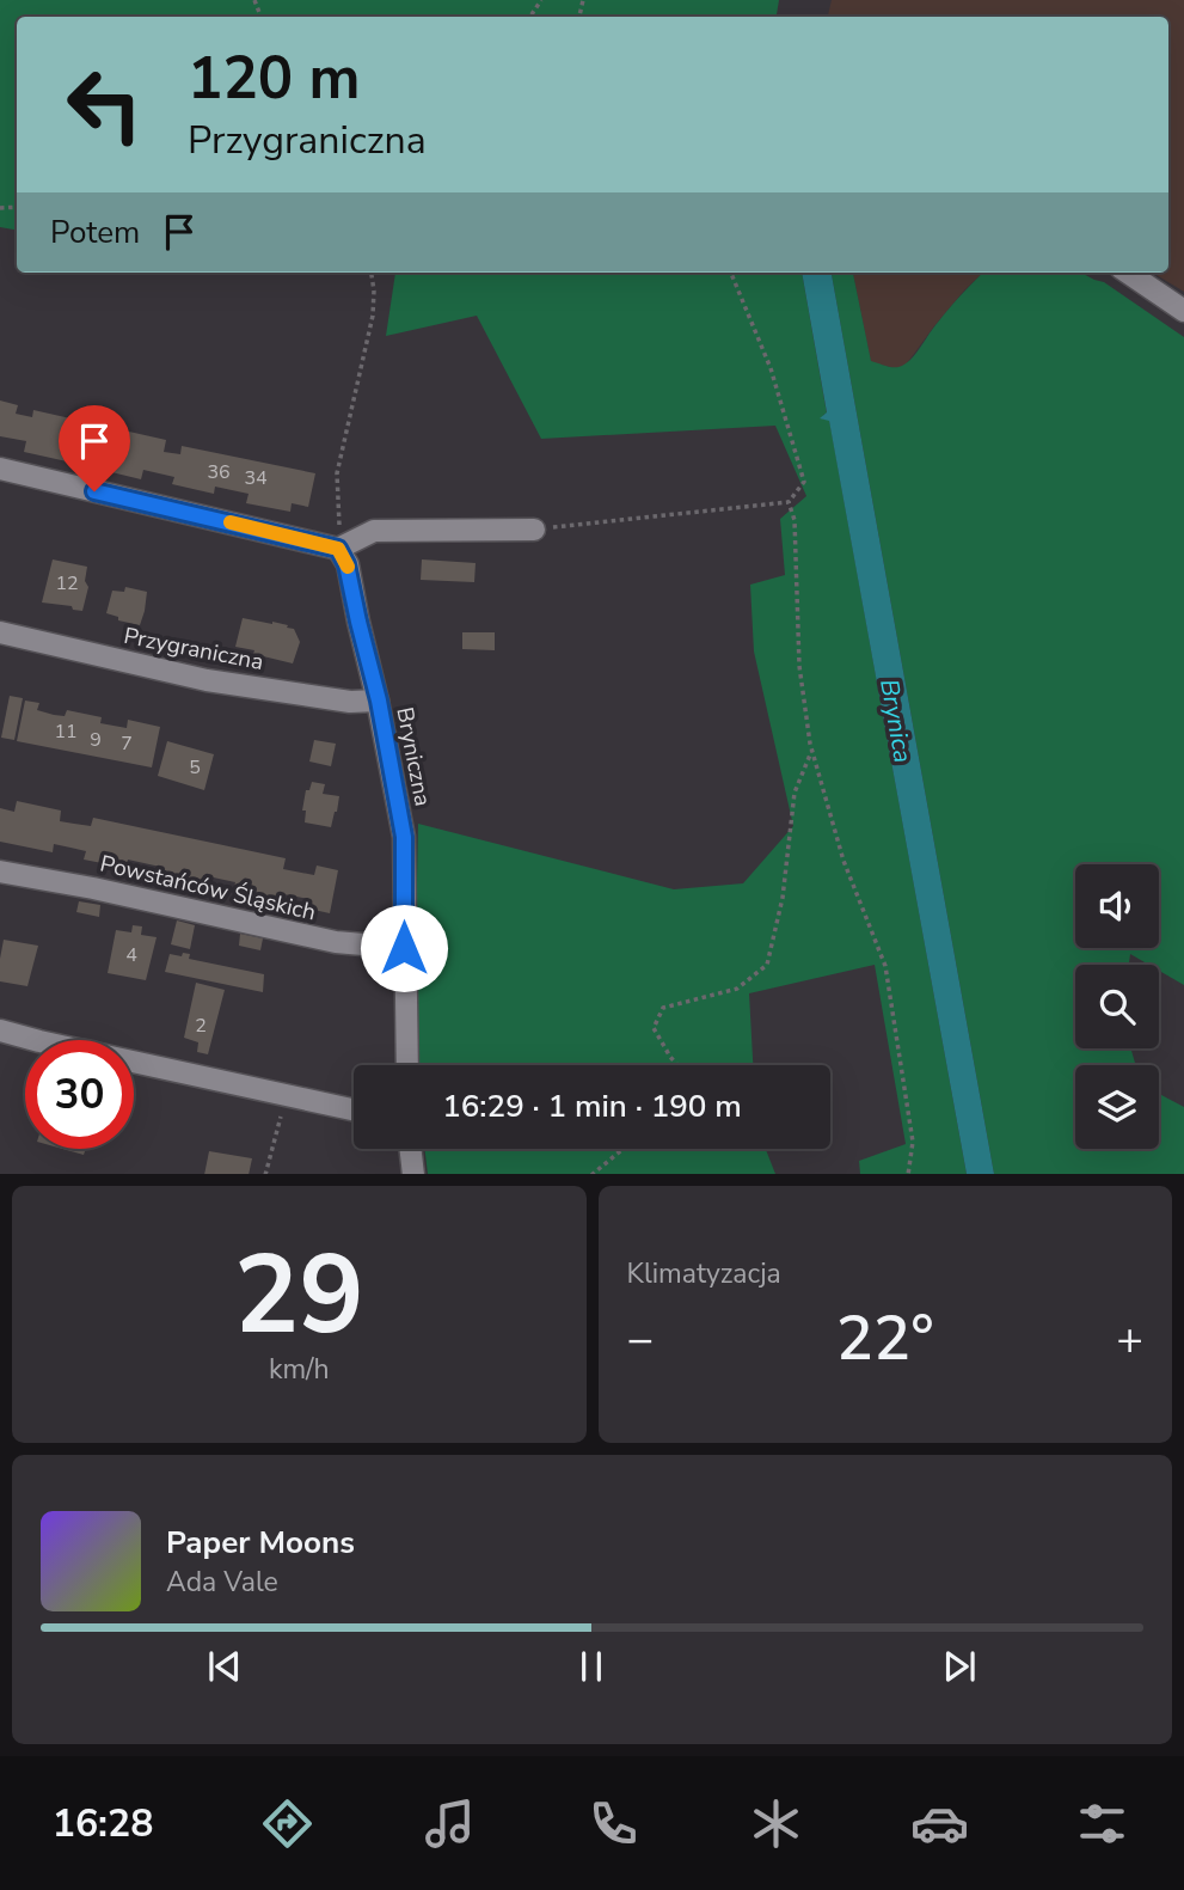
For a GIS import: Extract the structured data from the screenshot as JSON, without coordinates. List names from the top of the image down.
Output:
{
  "streets": {
    "street": ["Przygraniczna", "Bryniczna", "Powstańców Śląskich"]
  },
  "crossings": [
    ["Przygraniczna", "Bryniczna"],
    ["Bryniczna", "Powstańców Śląskich"]
  ],
  "water": ["Brynica"],
  "house_numbers": [
    "36",
    "34",
    "12",
    "11",
    "9",
    "7",
    "5",
    "4",
    "2"
  ],
  "page": {
    "turn": ["120 m", "Przygraniczna"],
    "then": "Potem",
    "limit": "30",
    "trip": "16:29 · 1 min · 190 m",
    "tile": [
      ["29", "km/h"],
      "Klimatyzacja"
    ],
    "heat": ["−", "22°", "+"],
    "song": ["Paper Moons", "Ada Vale"],
    "tabs": "16:28"
  }
}
